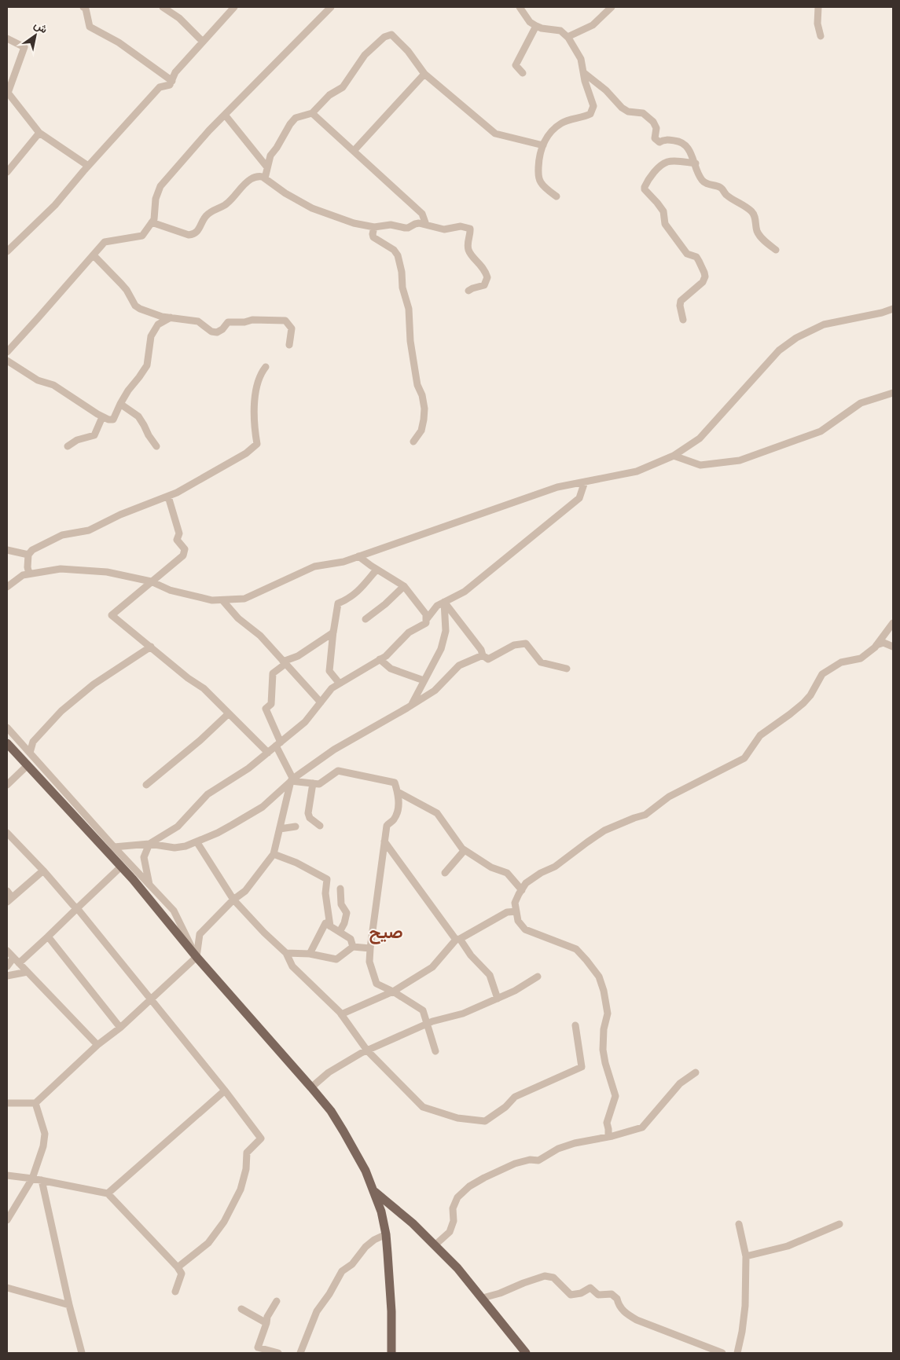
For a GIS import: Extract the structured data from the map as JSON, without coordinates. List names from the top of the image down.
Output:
{
  "districts": ["صيح"],
  "north": "top right"
}
